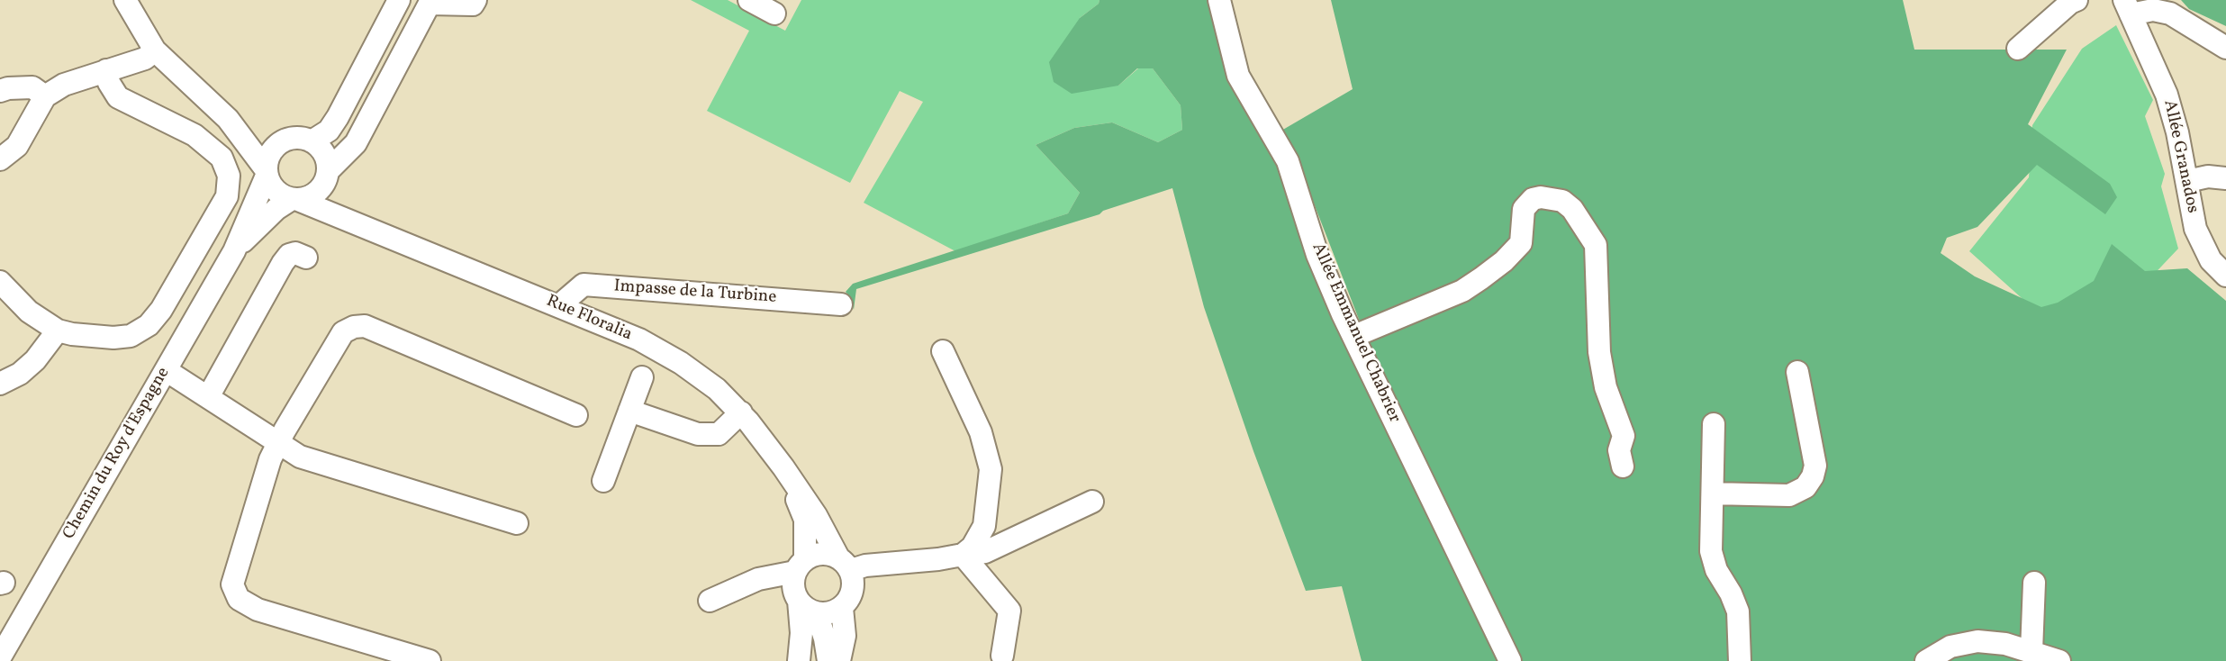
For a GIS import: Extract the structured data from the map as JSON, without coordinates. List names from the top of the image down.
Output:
{
  "streets": {
    "street": [
      "Allée Granados",
      "Impasse de la Turbine",
      "Rue Floralia",
      "Allée Emmanuel Chabrier",
      "Chemin du Roy d'Espagne"
    ]
  },
  "crossings": [
    ["Impasse de la Turbine", "Rue Floralia"],
    ["Rue Floralia", "Chemin du Roy d'Espagne"]
  ]
}
